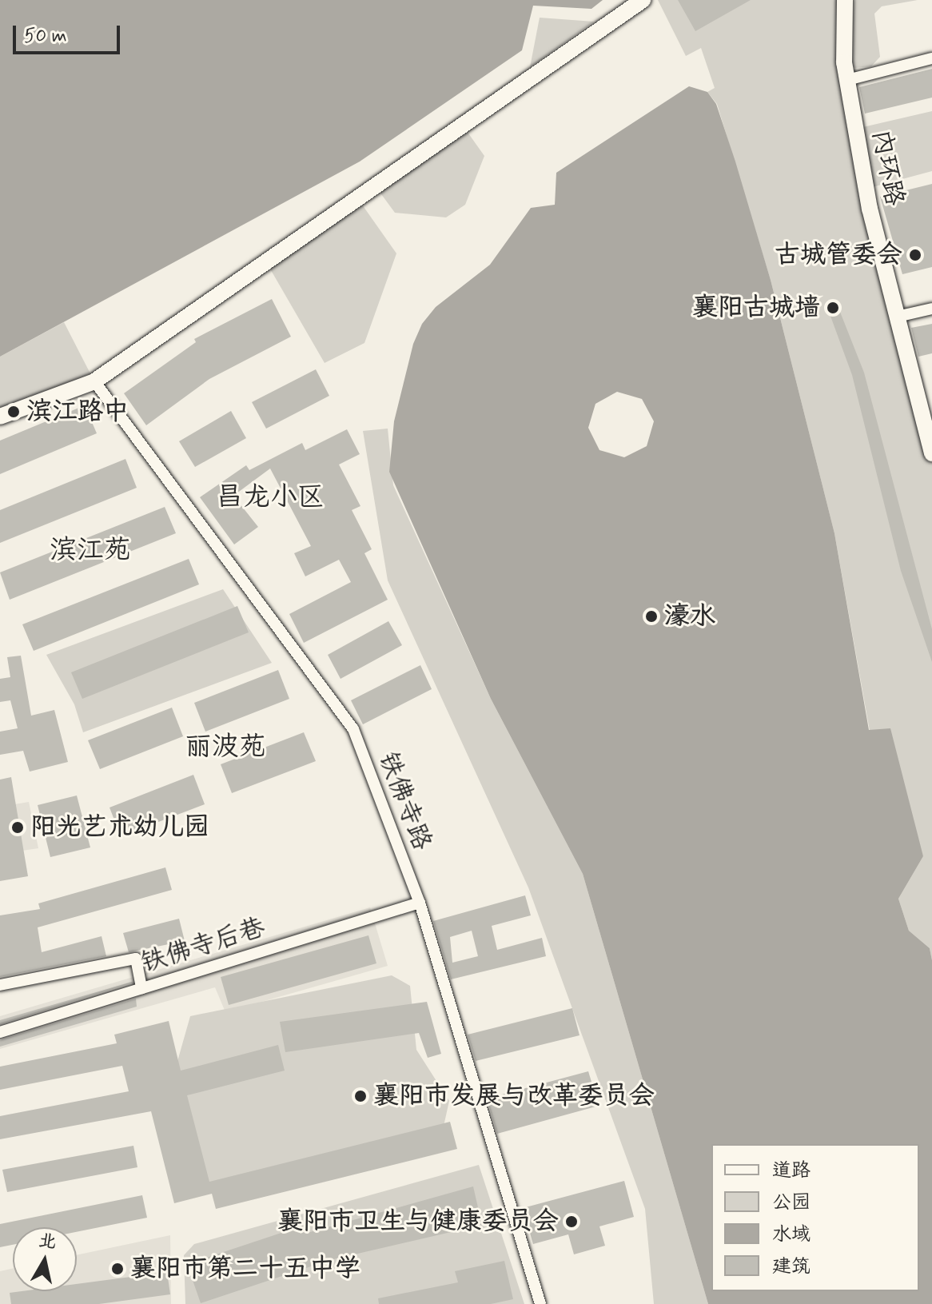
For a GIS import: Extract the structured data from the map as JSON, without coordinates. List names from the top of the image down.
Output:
{
  "streets": {
    "street": ["内环路", "铁佛寺路", "铁佛寺后巷"]
  },
  "crossings": [
    ["铁佛寺路", "铁佛寺后巷"]
  ],
  "districts": ["昌龙小区", "滨江苑", "丽波苑"],
  "places": [
    "古城管委会",
    "襄阳古城墙",
    "滨江路中",
    "濠水",
    "阳光艺术幼儿园",
    "襄阳市发展与改革委员会",
    "襄阳市卫生与健康委员会",
    "襄阳市第二十五中学"
  ],
  "legend": [
    "道路",
    "公园",
    "水域",
    "建筑"
  ],
  "scale_bar": "50 m",
  "north": "top"
}
